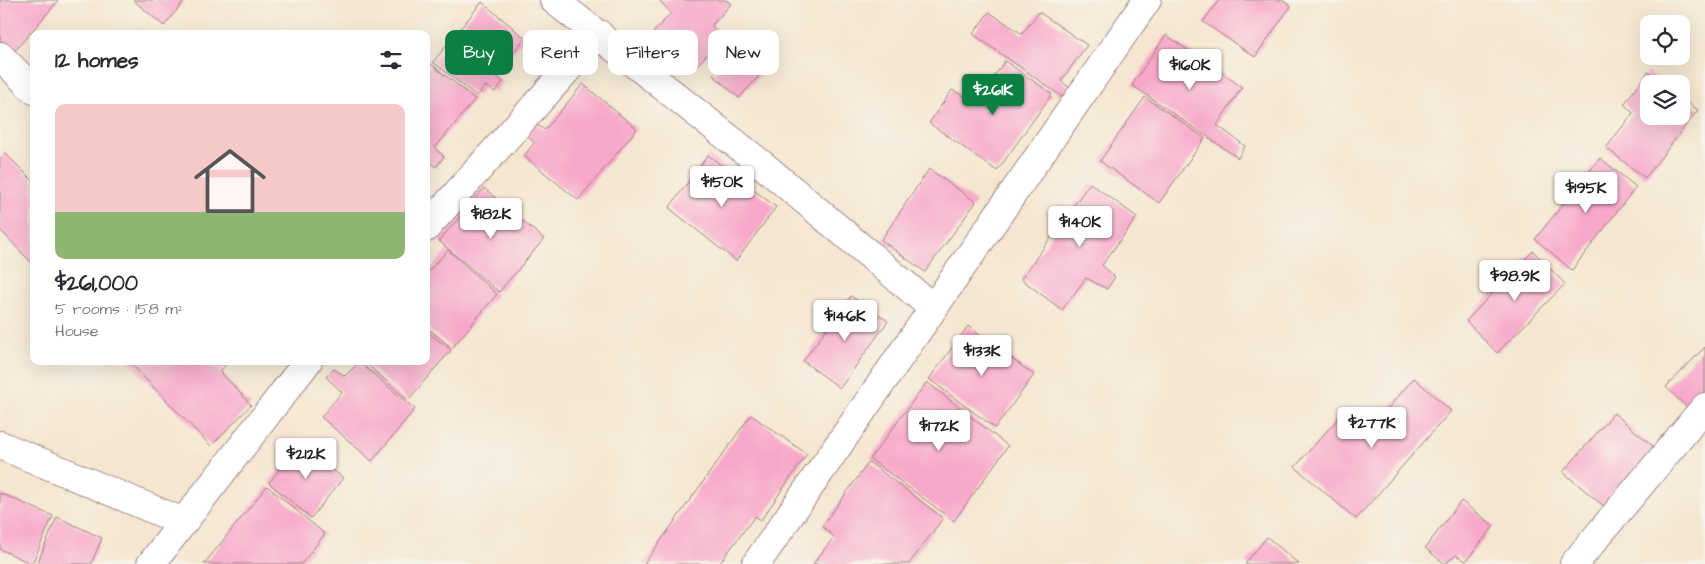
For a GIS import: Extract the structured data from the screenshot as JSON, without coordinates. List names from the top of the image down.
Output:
{
  "page": {
    "chip": [
      "Buy",
      "Rent",
      "Filters",
      "New"
    ],
    "heading": "12 homes",
    "price": [
      "$160K",
      "$261K",
      "$150K",
      "$195K",
      "$182K",
      "$140K",
      "$98.9K",
      "$146K",
      "$133K",
      "$277K",
      "$172K",
      "$212K"
    ],
    "list": [
      {
        "name": "$261,000",
        "note": "5 rooms · 158 m² · House"
      }
    ]
  }
}
